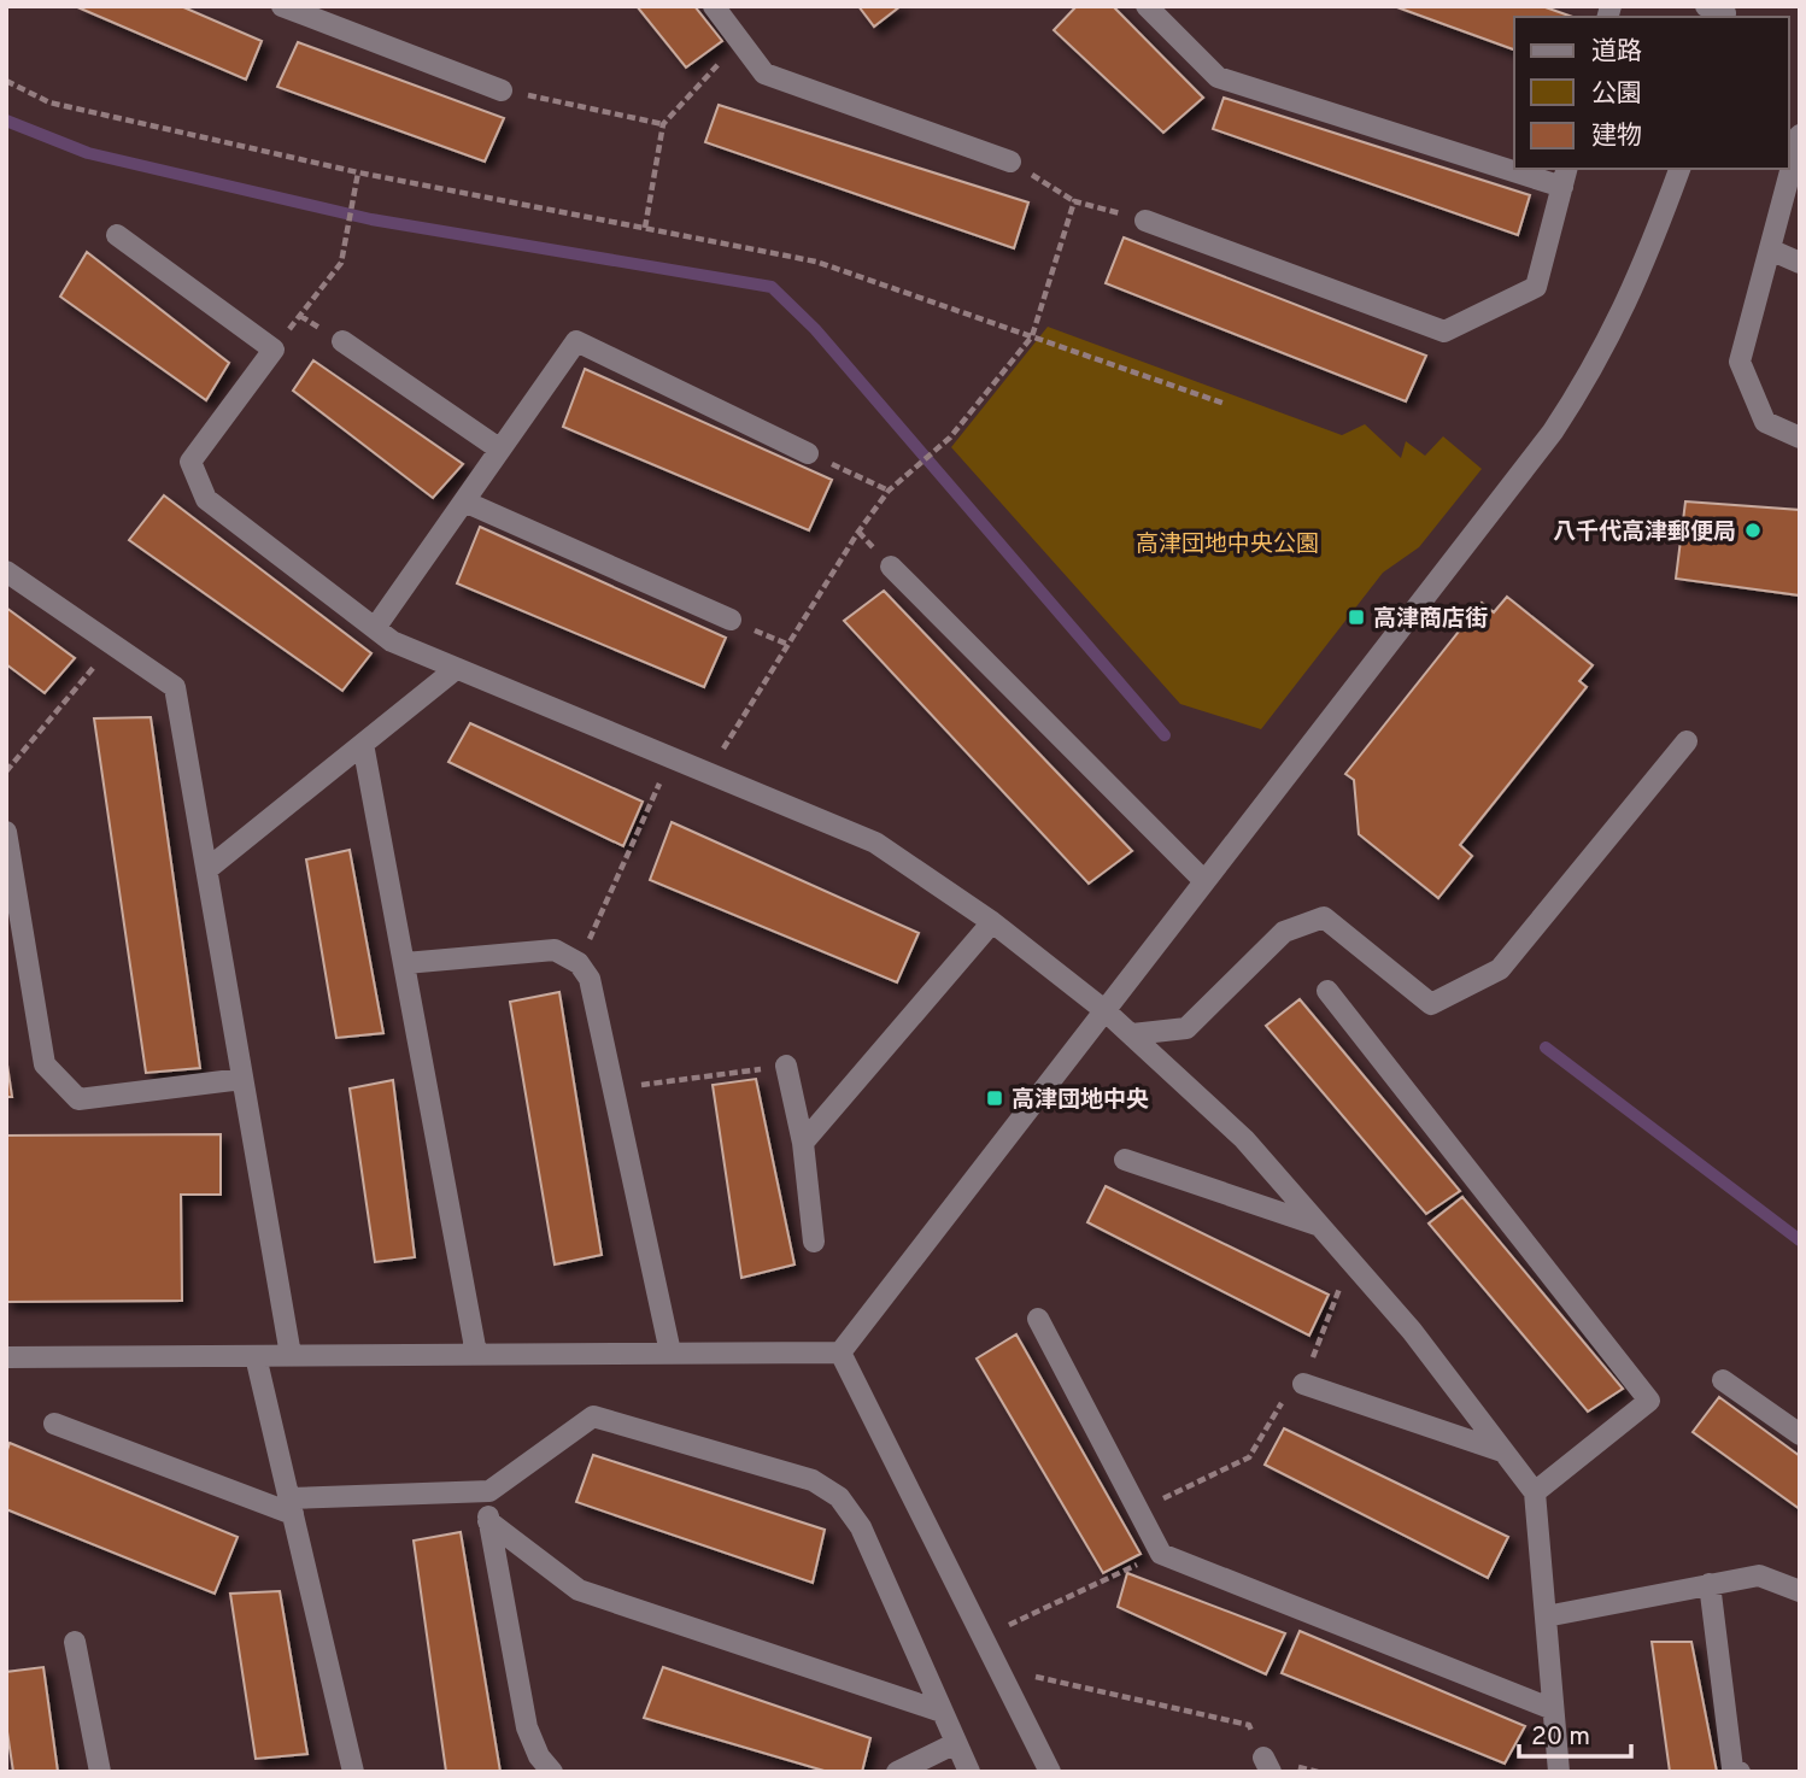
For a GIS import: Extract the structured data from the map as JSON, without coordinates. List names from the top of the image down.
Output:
{
  "parks": ["高津団地中央公園"],
  "places": {
    "other": ["八千代高津郵便局"],
    "transit": ["高津商店街", "高津団地中央"]
  },
  "legend": ["道路", "公園", "建物"],
  "scale_bar": "20 m"
}
